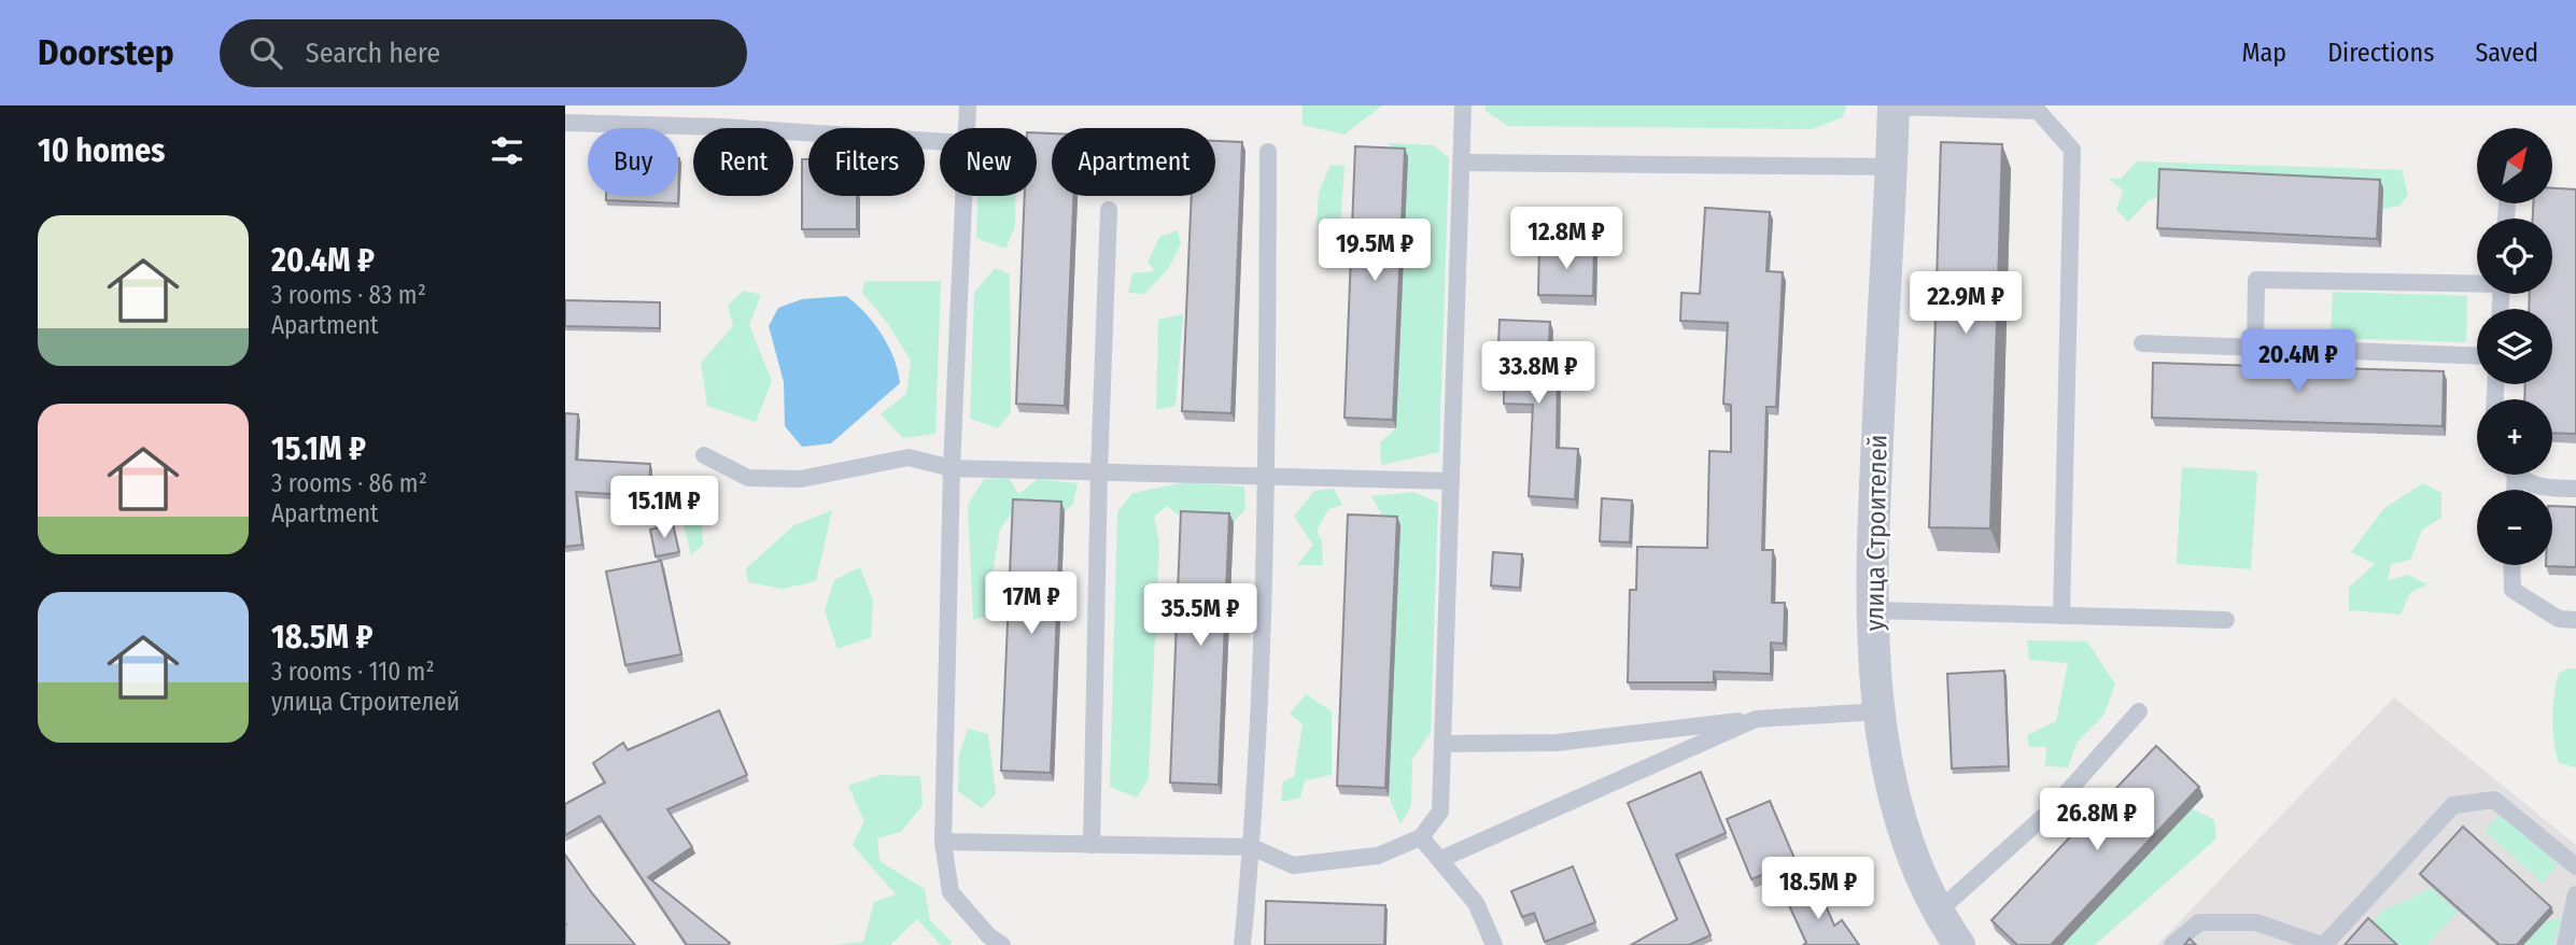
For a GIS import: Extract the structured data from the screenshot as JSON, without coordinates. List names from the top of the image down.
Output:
{
  "streets": {
    "street": ["улица Строителей"]
  },
  "north": "top right",
  "page": {
    "header": "Doorstep",
    "search": "Search here",
    "nav": ["Map", "Directions", "Saved"],
    "heading": "10 homes",
    "map_buttons": ["+", "−"],
    "chip": [
      "Buy",
      "Rent",
      "Filters",
      "New",
      "Apartment"
    ],
    "list": [
      {
        "name": "20.4M ₽",
        "note": "3 rooms · 83 m² · Apartment"
      },
      {
        "name": "15.1M ₽",
        "note": "3 rooms · 86 m² · Apartment"
      },
      {
        "name": "18.5M ₽",
        "note": "3 rooms · 110 m² · улица Строителей"
      }
    ],
    "price": [
      "12.8M ₽",
      "19.5M ₽",
      "22.9M ₽",
      "20.4M ₽",
      "33.8M ₽",
      "15.1M ₽",
      "17M ₽",
      "35.5M ₽",
      "26.8M ₽",
      "18.5M ₽"
    ]
  }
}
